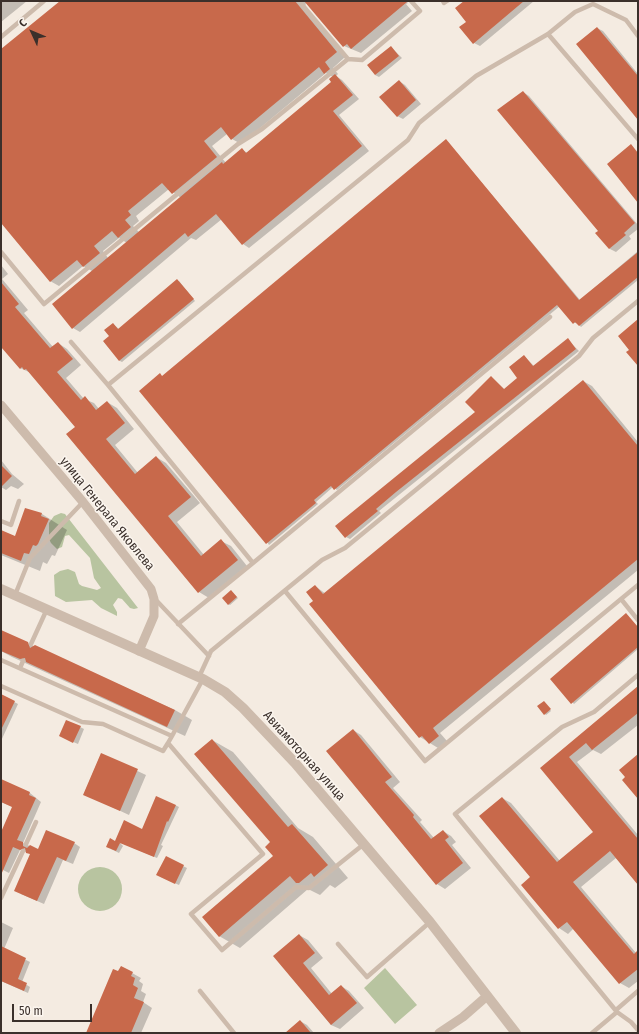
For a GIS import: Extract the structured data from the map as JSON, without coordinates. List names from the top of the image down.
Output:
{
  "streets": {
    "street": ["улица Генерала Яковлева", "Авиамоторная улица"]
  },
  "scale_bar": "50 m",
  "north": "top left"
}
